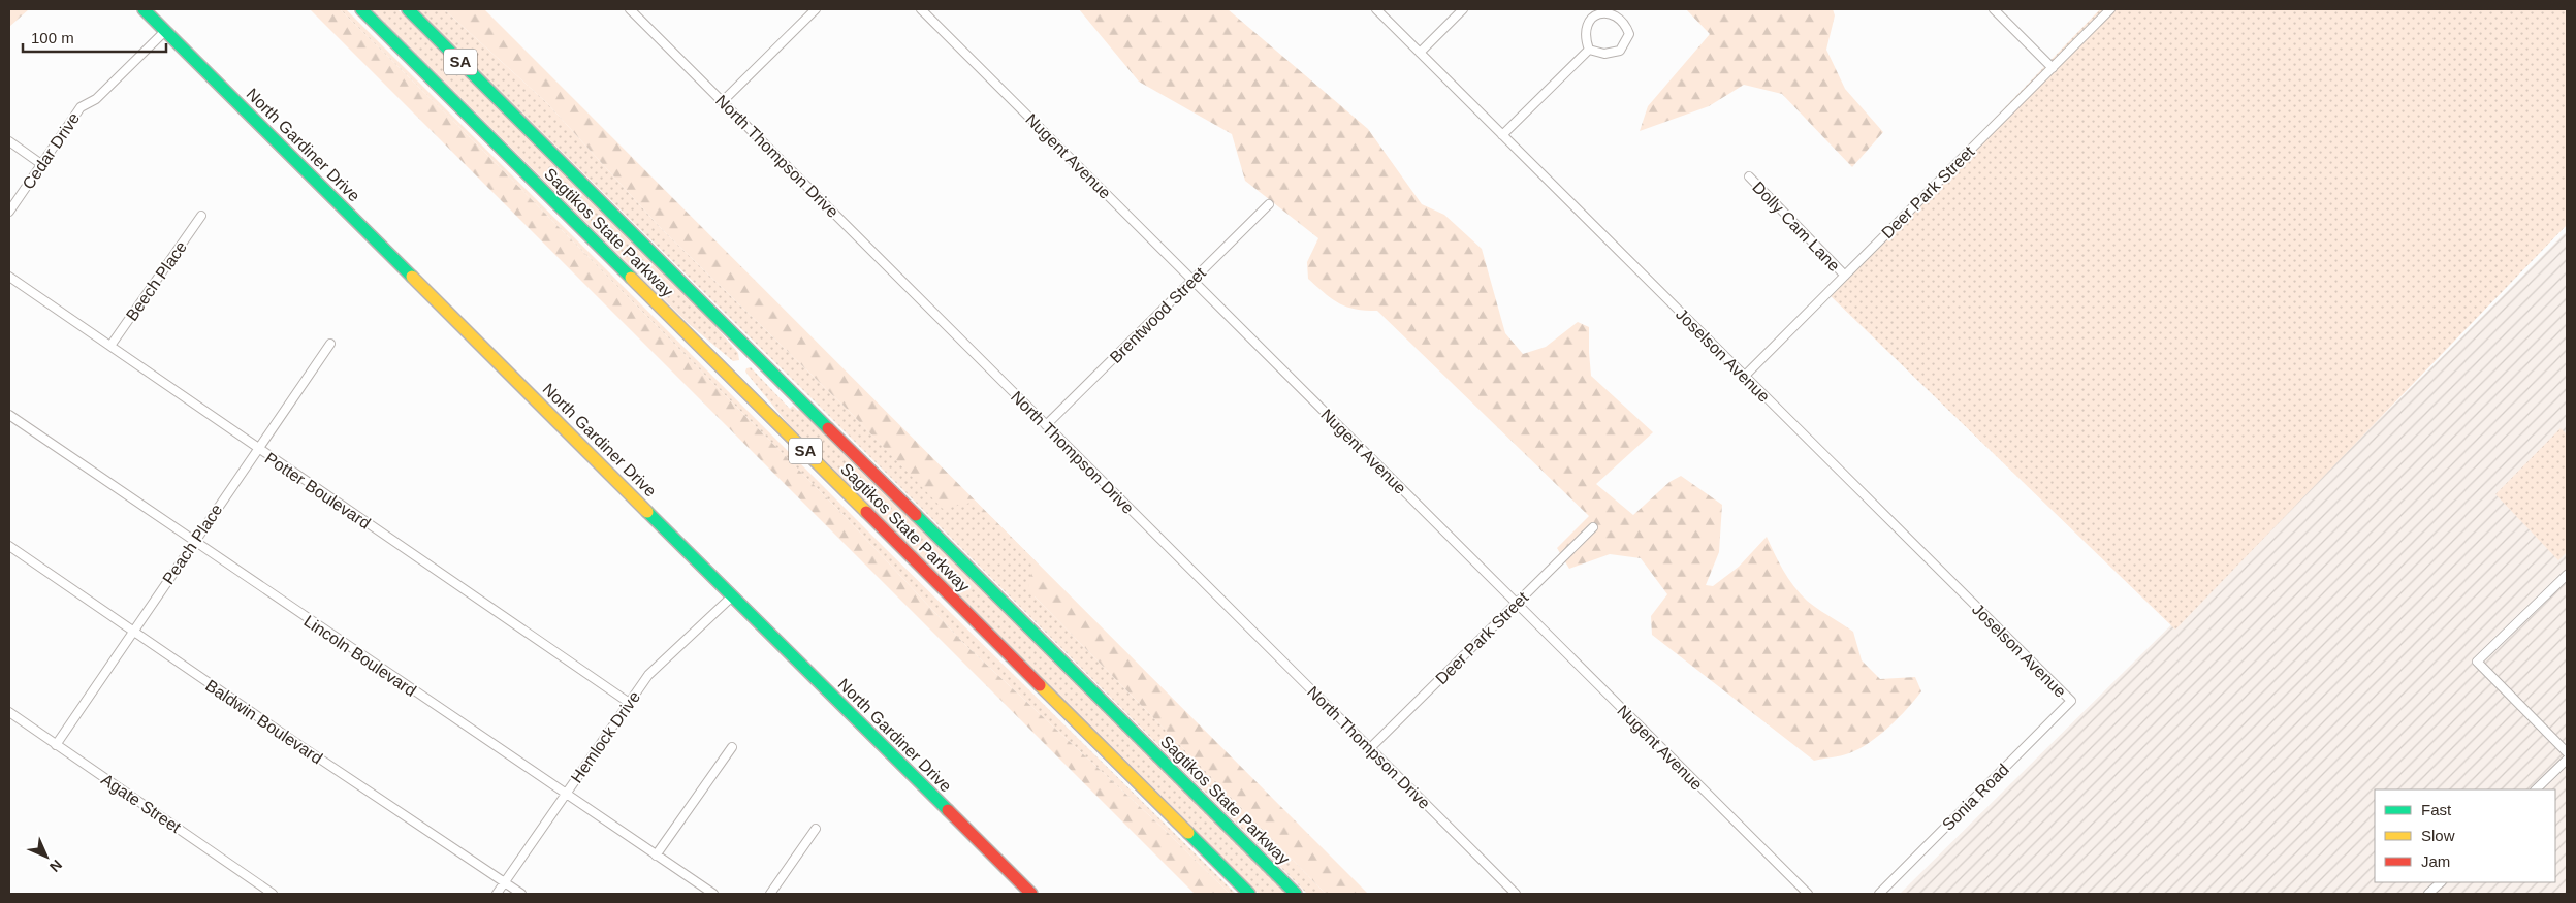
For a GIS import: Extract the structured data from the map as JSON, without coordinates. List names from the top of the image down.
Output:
{
  "streets": {
    "main road": ["SA", "North Gardiner Drive", "Sagtikos State Parkway"],
    "street": [
      "Cedar Drive",
      "North Thompson Drive",
      "Nugent Avenue",
      "Deer Park Street",
      "Dolly Cam Lane",
      "Beech Place",
      "Brentwood Street",
      "Joselson Avenue",
      "Potter Boulevard",
      "Peach Place",
      "Lincoln Boulevard",
      "Baldwin Boulevard",
      "Hemlock Drive",
      "Sonia Road",
      "Agate Street"
    ]
  },
  "crossings": [
    ["North Gardiner Drive", "Cedar Drive"],
    ["North Gardiner Drive", "Hemlock Drive"],
    ["North Thompson Drive", "Deer Park Street"],
    ["North Thompson Drive", "Brentwood Street"],
    ["Nugent Avenue", "Deer Park Street"],
    ["Nugent Avenue", "Brentwood Street"],
    ["Deer Park Street", "Dolly Cam Lane"],
    ["Deer Park Street", "Joselson Avenue"],
    ["Beech Place", "Potter Boulevard"],
    ["Joselson Avenue", "Sonia Road"],
    ["Potter Boulevard", "Peach Place"],
    ["Potter Boulevard", "Hemlock Drive"],
    ["Peach Place", "Lincoln Boulevard"],
    ["Peach Place", "Baldwin Boulevard"],
    ["Peach Place", "Agate Street"],
    ["Lincoln Boulevard", "Hemlock Drive"],
    ["Baldwin Boulevard", "Hemlock Drive"]
  ],
  "legend": ["Fast", "Slow", "Jam"],
  "scale_bar": "100 m",
  "north": "bottom right"
}
